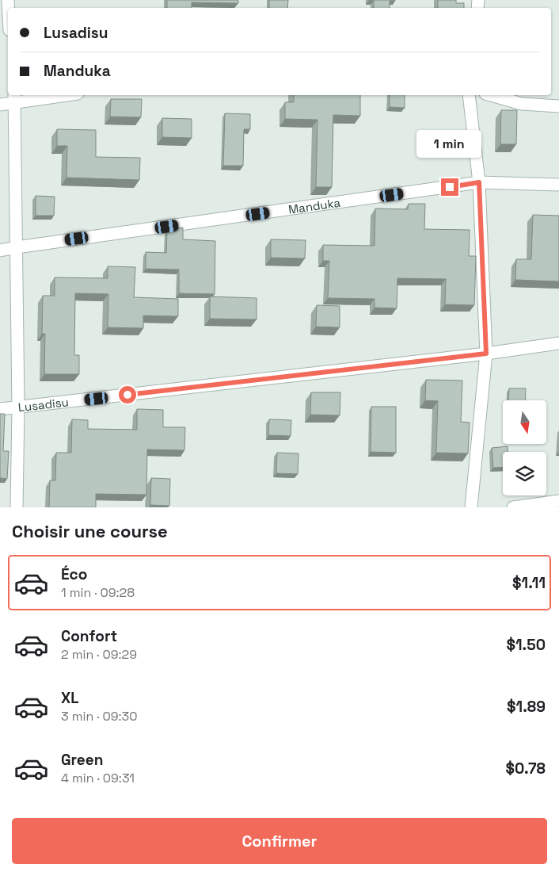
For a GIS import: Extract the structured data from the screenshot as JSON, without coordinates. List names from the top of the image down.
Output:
{
  "streets": {
    "street": ["Manduka", "Lusadisu"]
  },
  "north": "bottom",
  "page": {
    "banner": ["Lusadisu", "Manduka"],
    "bubble": "1 min",
    "heading": "Choisir une course",
    "list": [
      {
        "name": "Éco",
        "note": "1 min · 09:28",
        "value": "$1.11"
      },
      {
        "name": "Confort",
        "note": "2 min · 09:29",
        "value": "$1.50"
      },
      {
        "name": "XL",
        "note": "3 min · 09:30",
        "value": "$1.89"
      },
      {
        "name": "Green",
        "note": "4 min · 09:31",
        "value": "$0.78"
      }
    ],
    "buttons": "Confirmer"
  }
}
